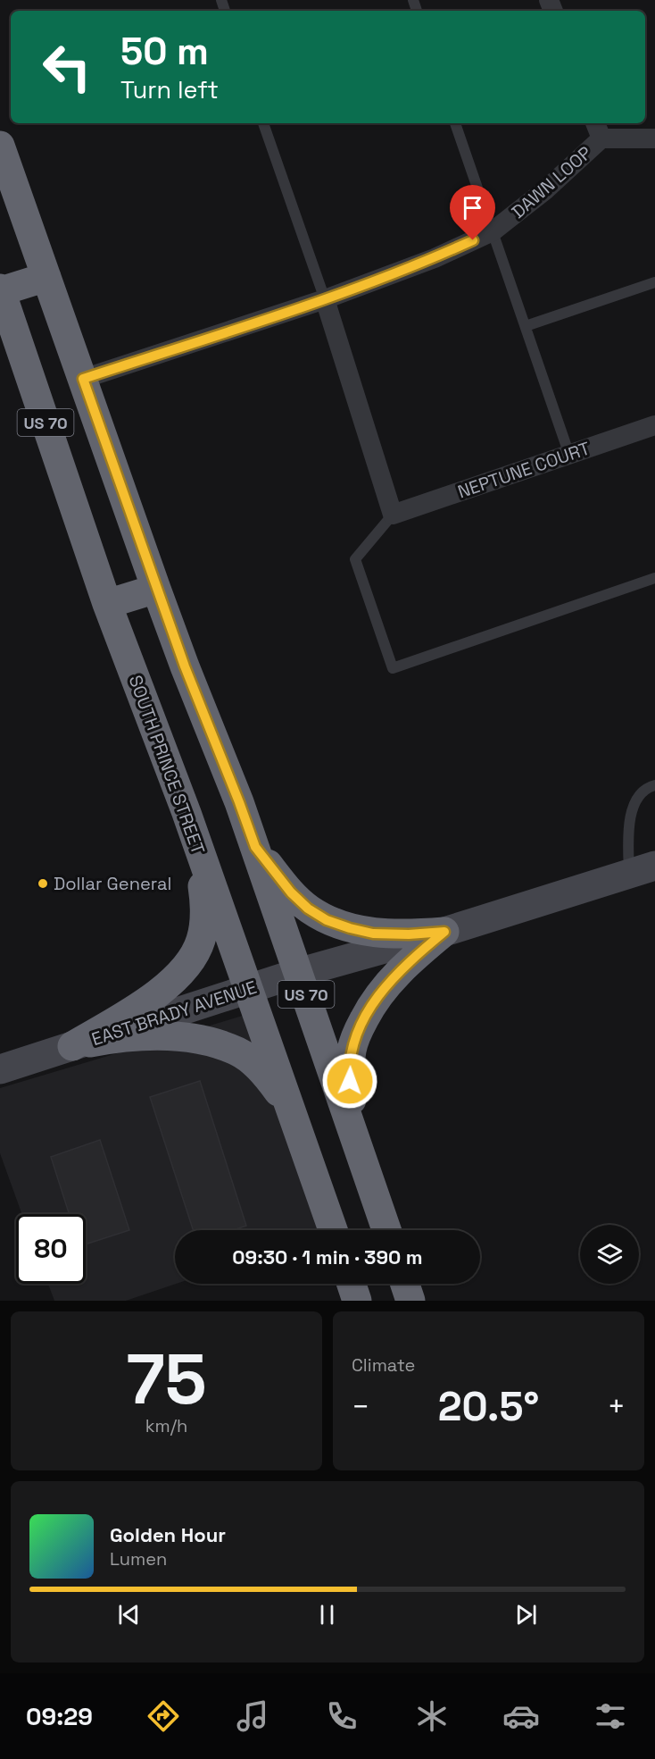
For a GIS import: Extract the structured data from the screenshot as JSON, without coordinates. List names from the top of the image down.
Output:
{
  "streets": {
    "highway": ["US 70", "SOUTH PRINCE STREET"],
    "main road": ["EAST BRADY AVENUE"],
    "street": ["DAWN LOOP", "NEPTUNE COURT"]
  },
  "crossings": [
    ["DAWN LOOP", "US 70"],
    ["US 70", "EAST BRADY AVENUE"],
    ["SOUTH PRINCE STREET", "EAST BRADY AVENUE"]
  ],
  "places": ["Dollar General"],
  "page": {
    "turn": ["50 m", "Turn left"],
    "limit": "80",
    "trip": "09:30 · 1 min · 390 m",
    "tile": [
      ["75", "km/h"],
      "Climate"
    ],
    "heat": ["−", "20.5°", "+"],
    "song": ["Golden Hour", "Lumen"],
    "tabs": "09:29"
  }
}
